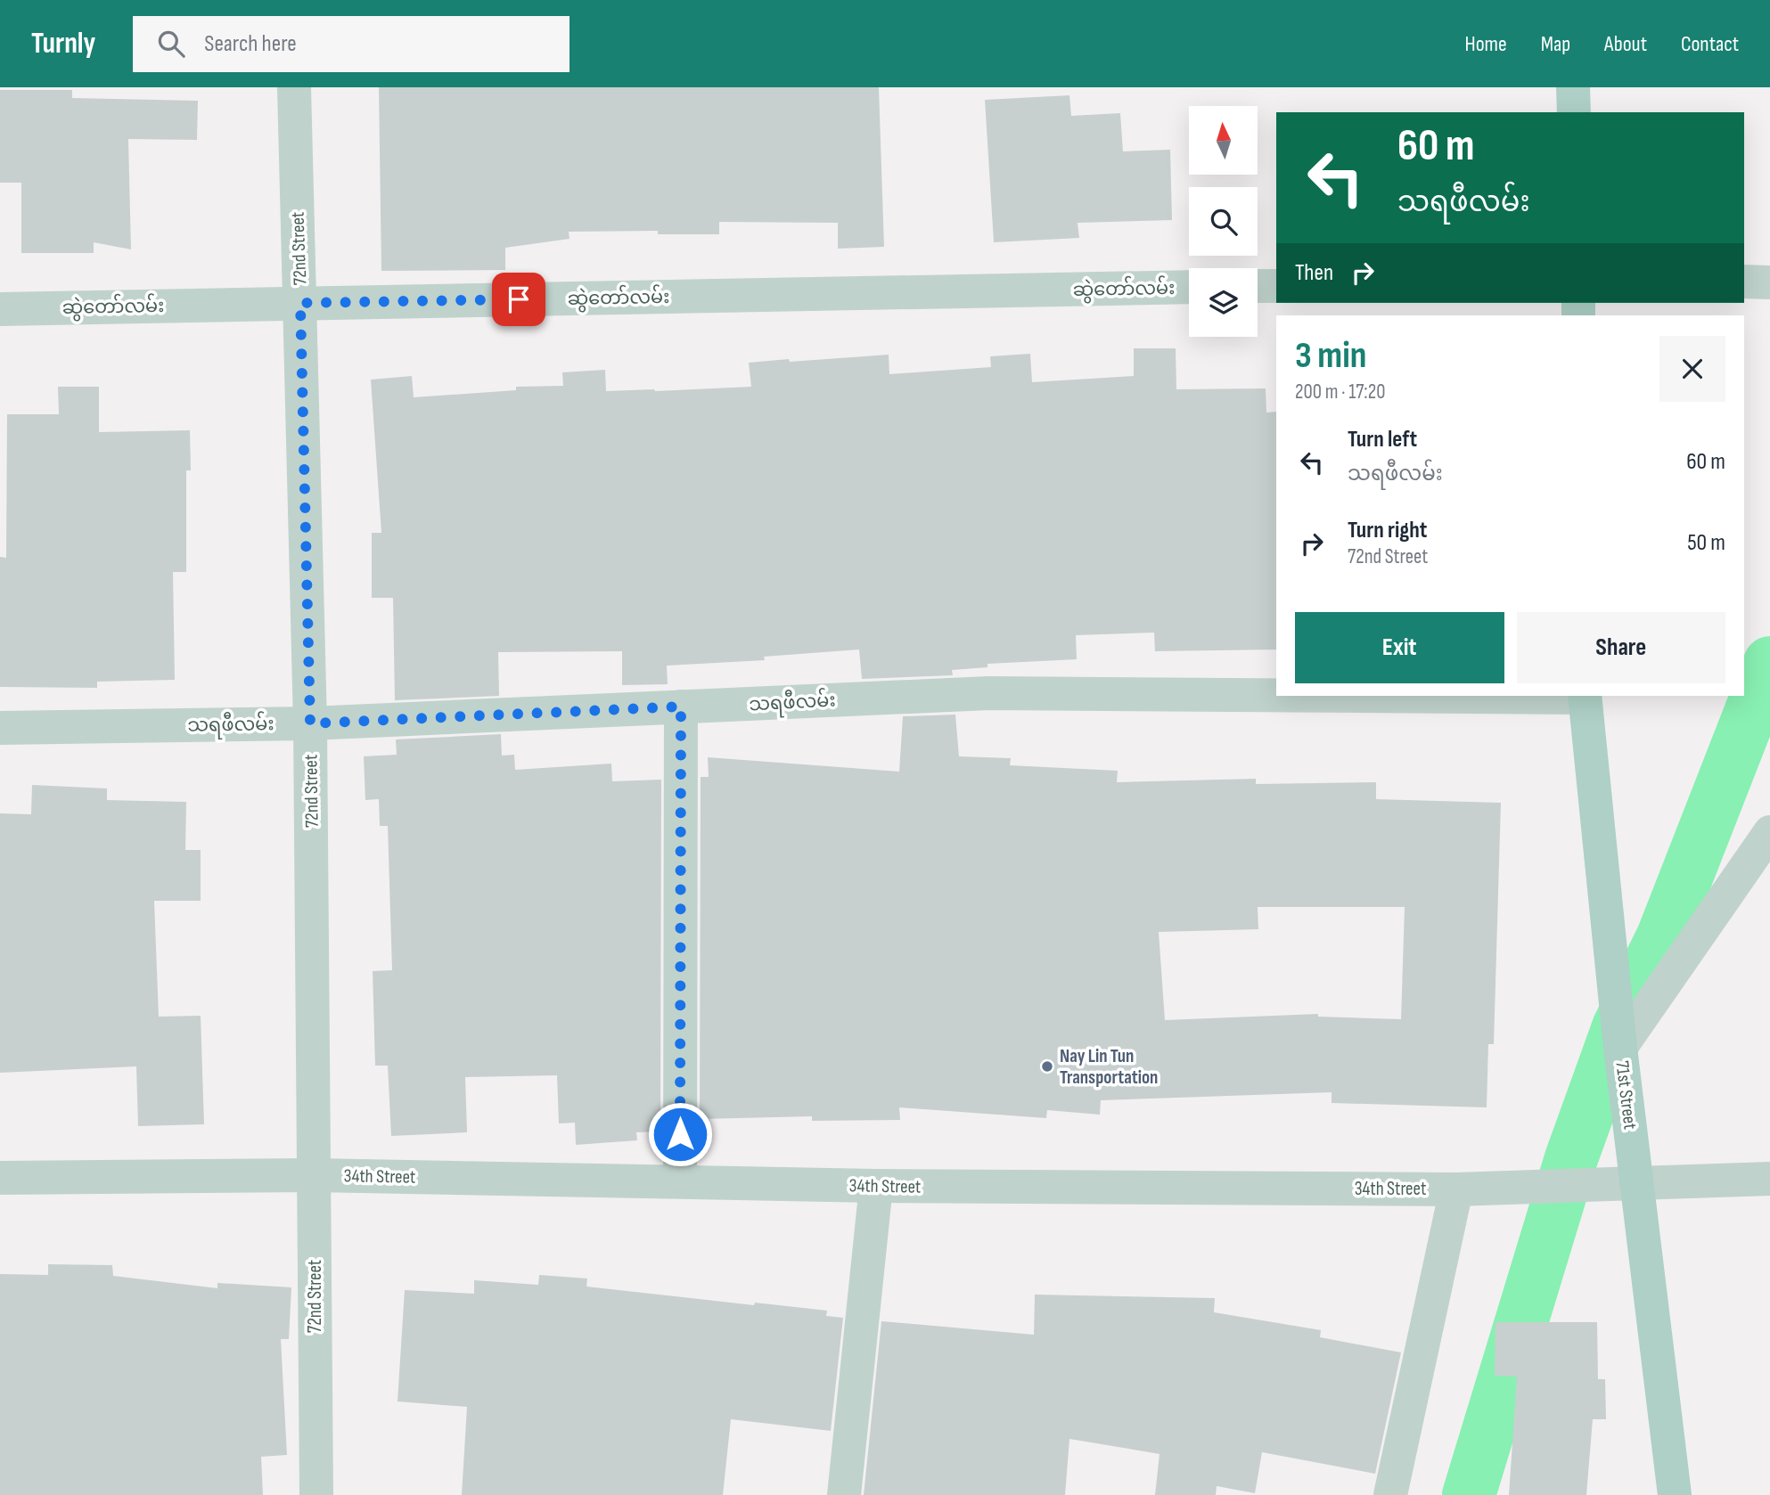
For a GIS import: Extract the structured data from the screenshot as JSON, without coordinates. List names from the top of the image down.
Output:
{
  "streets": {
    "main road": ["71st Street"],
    "street": [
      "72nd Street",
      "ဆွဲတော်လမ်း",
      "သရဖီလမ်း",
      "34th Street"
    ]
  },
  "crossings": [
    ["72nd Street", "ဆွဲတော်လမ်း"],
    ["72nd Street", "သရဖီလမ်း"],
    ["72nd Street", "34th Street"],
    ["71st Street", "34th Street"]
  ],
  "places": ["Nay Lin Tun Transportation"],
  "north": "top",
  "page": {
    "header": "Turnly",
    "search": "Search here",
    "nav": [
      "Home",
      "Map",
      "About",
      "Contact"
    ],
    "turn": ["60 m", "သရဖီလမ်း"],
    "then": "Then",
    "heading": ["3 min", "200 m · 17:20"],
    "list": [
      {
        "name": "Turn left",
        "note": "သရဖီလမ်း",
        "value": "60 m"
      },
      {
        "name": "Turn right",
        "note": "72nd Street",
        "value": "50 m"
      }
    ],
    "buttons": ["Exit", "Share"]
  }
}
